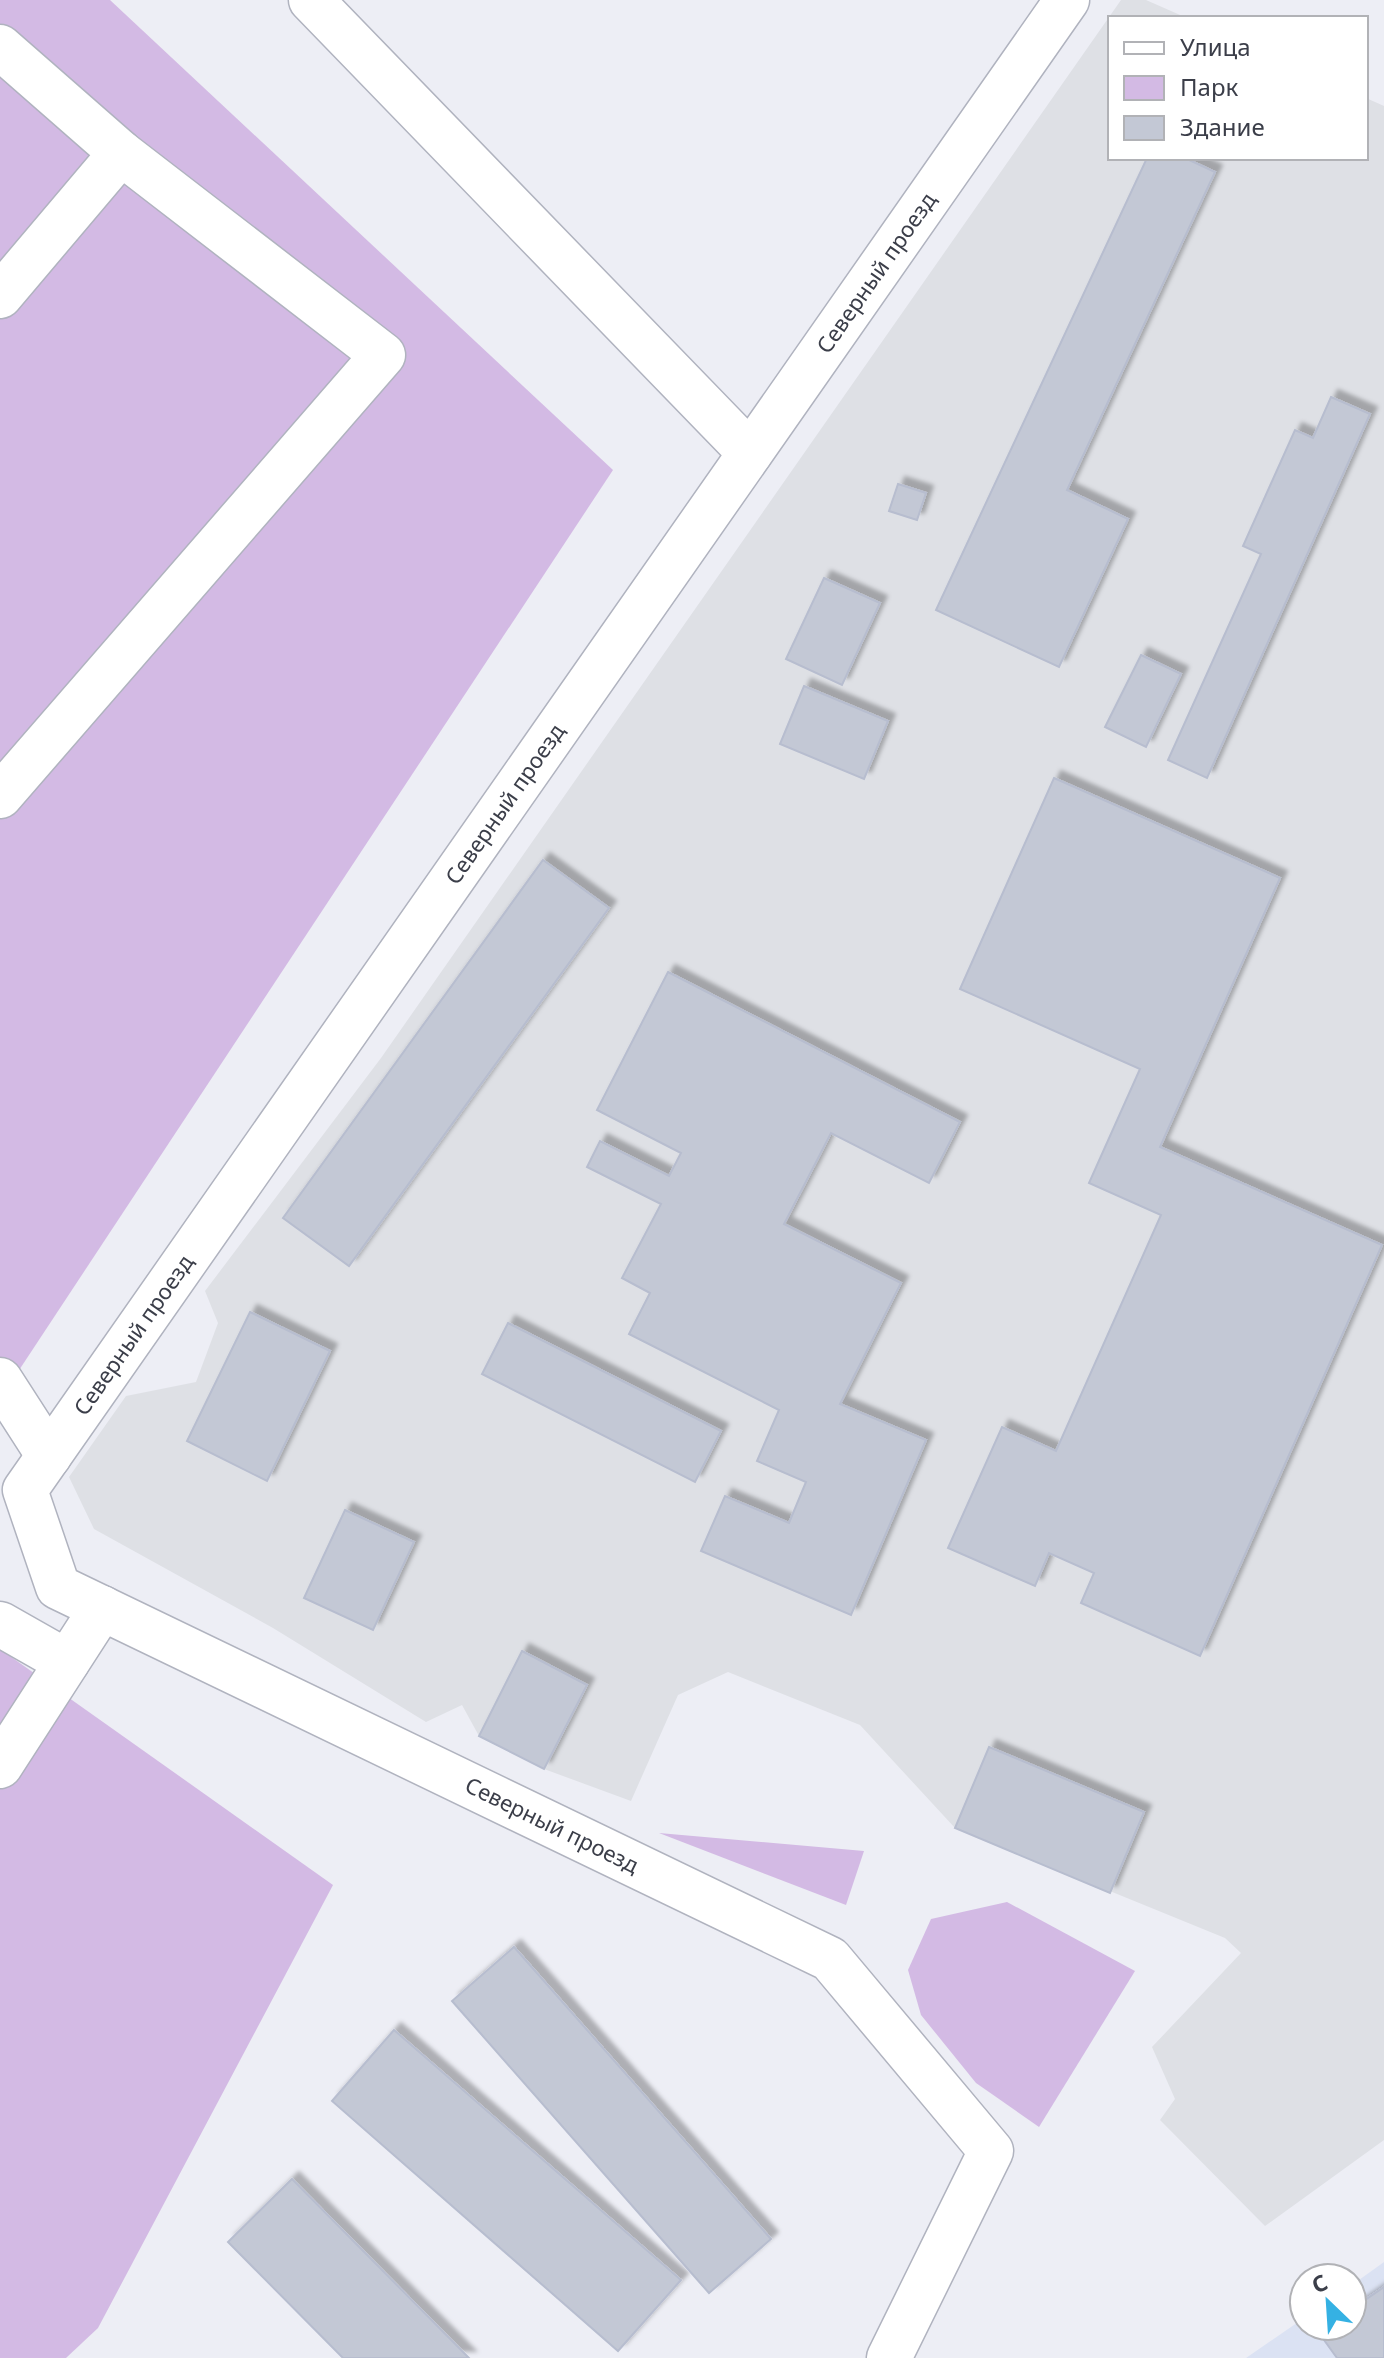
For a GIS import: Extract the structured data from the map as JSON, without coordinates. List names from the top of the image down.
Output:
{
  "streets": {
    "street": ["Северный проезд"]
  },
  "legend": ["Улица", "Парк", "Здание"],
  "north": "top left"
}
